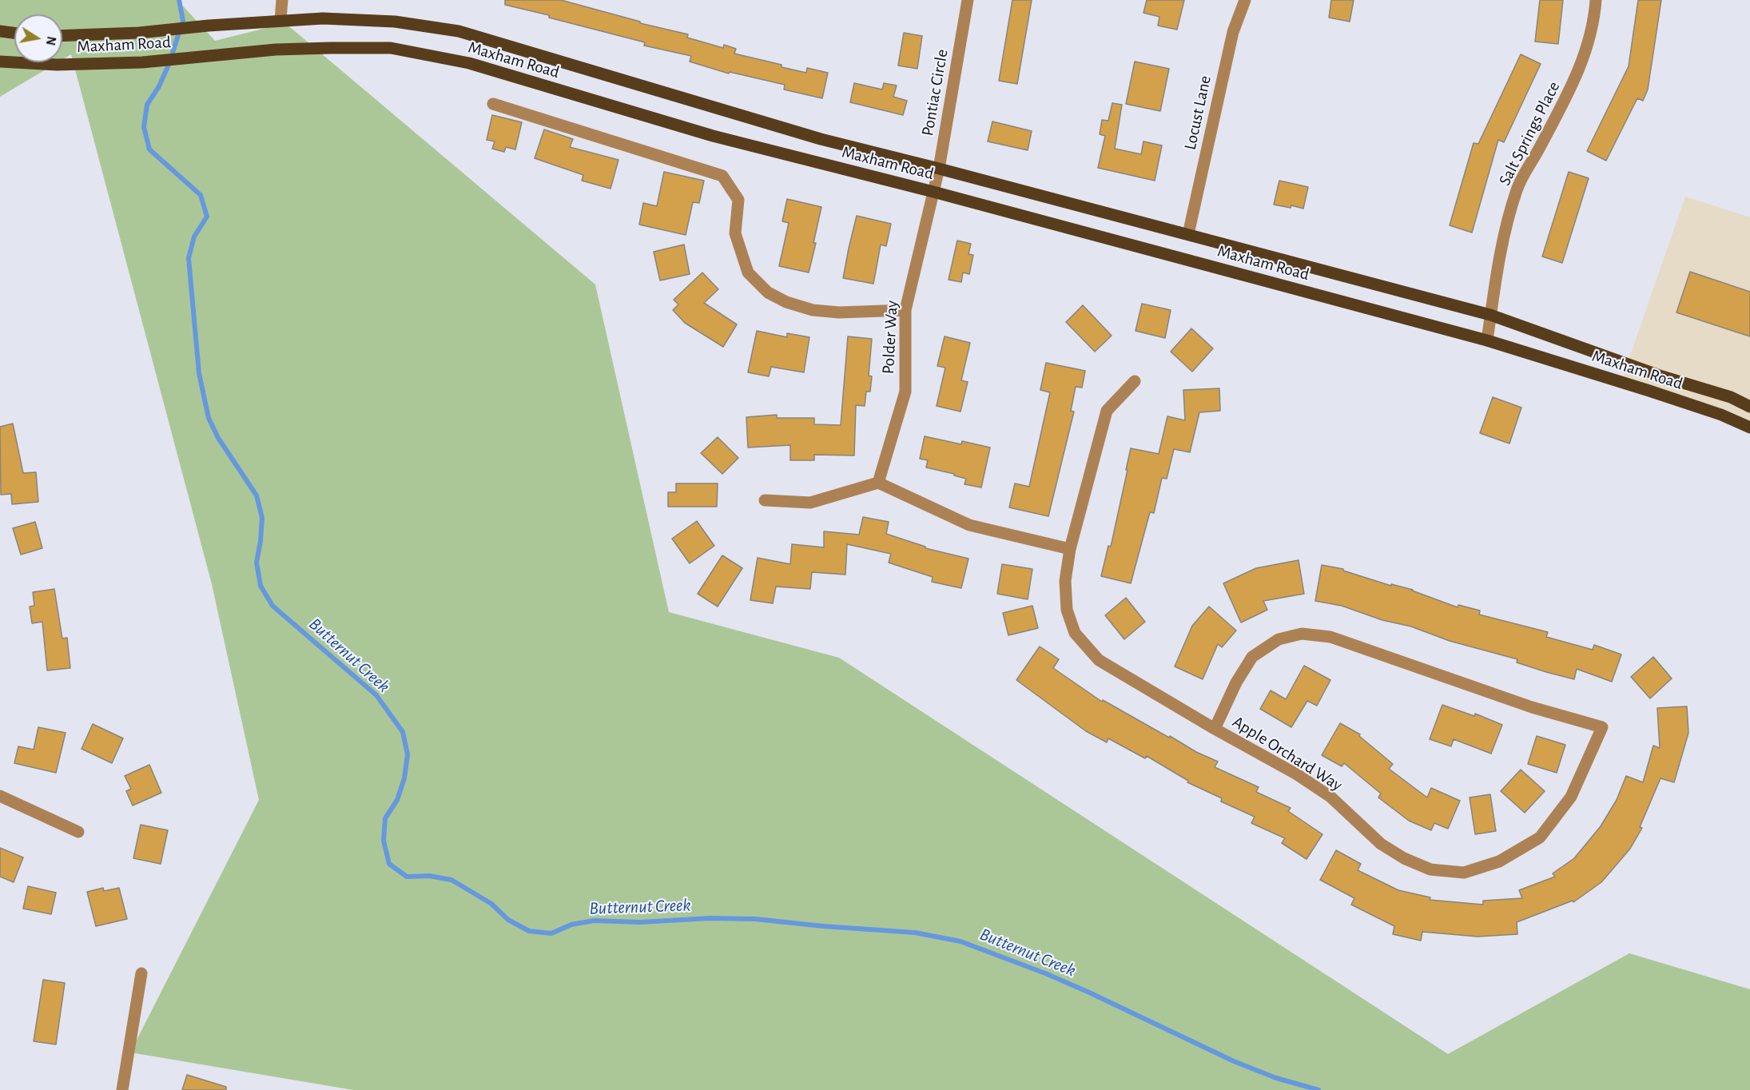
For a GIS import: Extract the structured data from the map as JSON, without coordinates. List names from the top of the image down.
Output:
{
  "streets": {
    "main road": ["Maxham Road"],
    "street": [
      "Pontiac Circle",
      "Locust Lane",
      "Salt Springs Place",
      "Polder Way",
      "Apple Orchard Way"
    ]
  },
  "crossings": [
    ["Maxham Road", "Pontiac Circle"],
    ["Maxham Road", "Locust Lane"],
    ["Maxham Road", "Salt Springs Place"],
    ["Maxham Road", "Polder Way"],
    ["Pontiac Circle", "Polder Way"]
  ],
  "water": ["Butternut Creek"],
  "north": "right"
}
